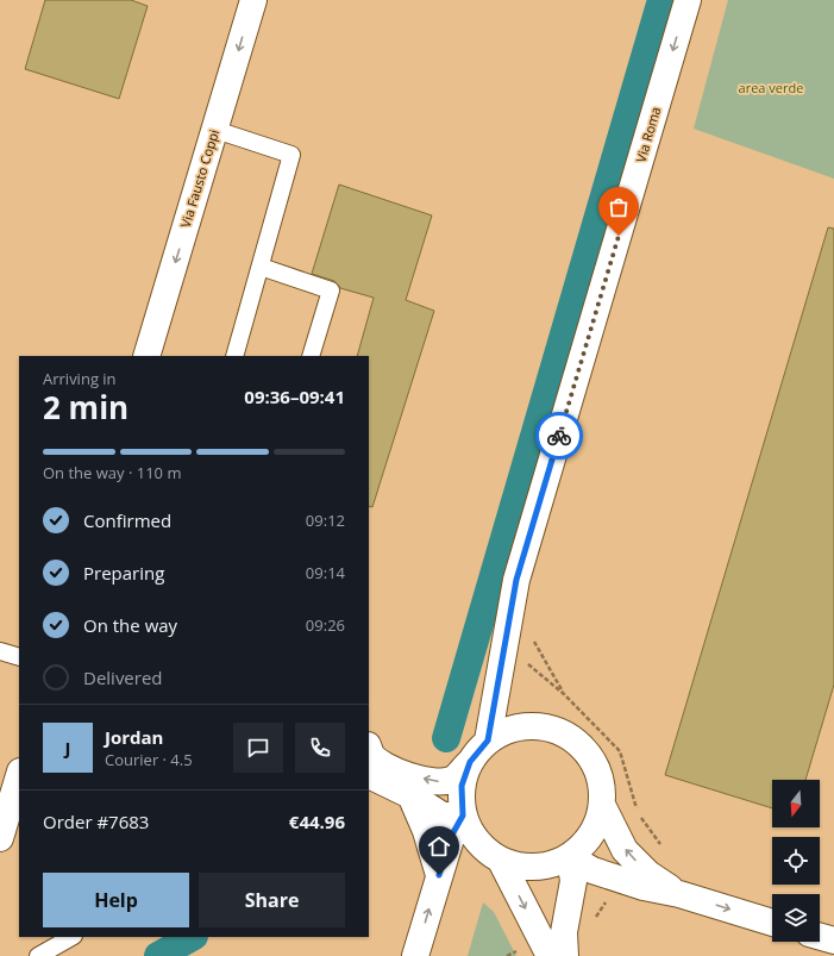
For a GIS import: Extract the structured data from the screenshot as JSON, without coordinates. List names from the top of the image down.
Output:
{
  "streets": {
    "street": ["Via Roma", "Via Fausto Coppi"]
  },
  "one_way": ["Via Roma", "Via Fausto Coppi"],
  "parks": ["area verde"],
  "north": "bottom",
  "page": {
    "heading": ["2 min", "Arriving in", "09:36–09:41"],
    "panel": [
      "Jordan",
      "Courier · 4.5",
      "Order #7683",
      "€44.96"
    ],
    "bar": "On the way · 110 m",
    "list": [
      ["Confirmed", "09:12"],
      ["Preparing", "09:14"],
      ["On the way", "09:26"],
      "Delivered"
    ],
    "round": "J",
    "buttons": ["Help", "Share"]
  }
}
